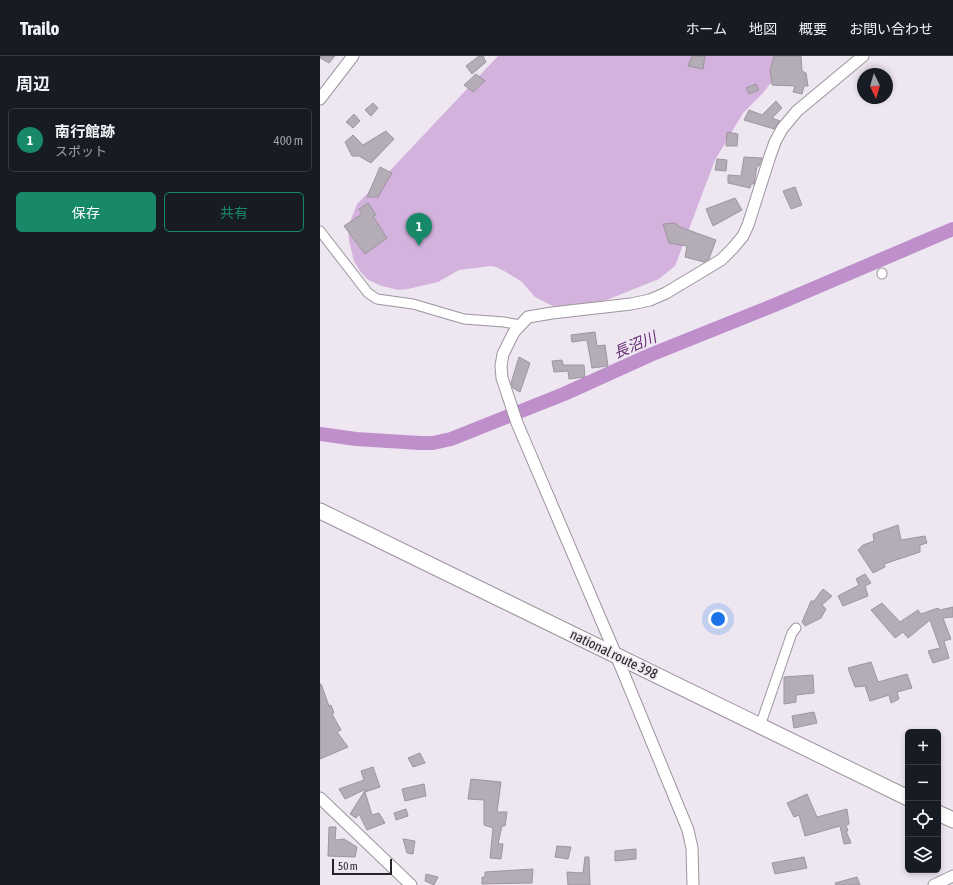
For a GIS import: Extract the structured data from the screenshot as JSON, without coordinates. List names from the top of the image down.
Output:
{
  "streets": {
    "highway": ["national route 398"]
  },
  "water": ["長沼川"],
  "scale_bar": "50 m",
  "north": "bottom",
  "page": {
    "header": "Trailo",
    "nav": [
      "ホーム",
      "地図",
      "概要",
      "お問い合わせ"
    ],
    "heading": "周辺",
    "list": [
      {
        "mark": "1",
        "name": "南行館跡",
        "note": "スポット",
        "value": "400 m"
      }
    ],
    "buttons": ["保存", "共有"],
    "pins": "1",
    "map_buttons": ["+", "−"],
    "scale": "50 m"
  }
}
